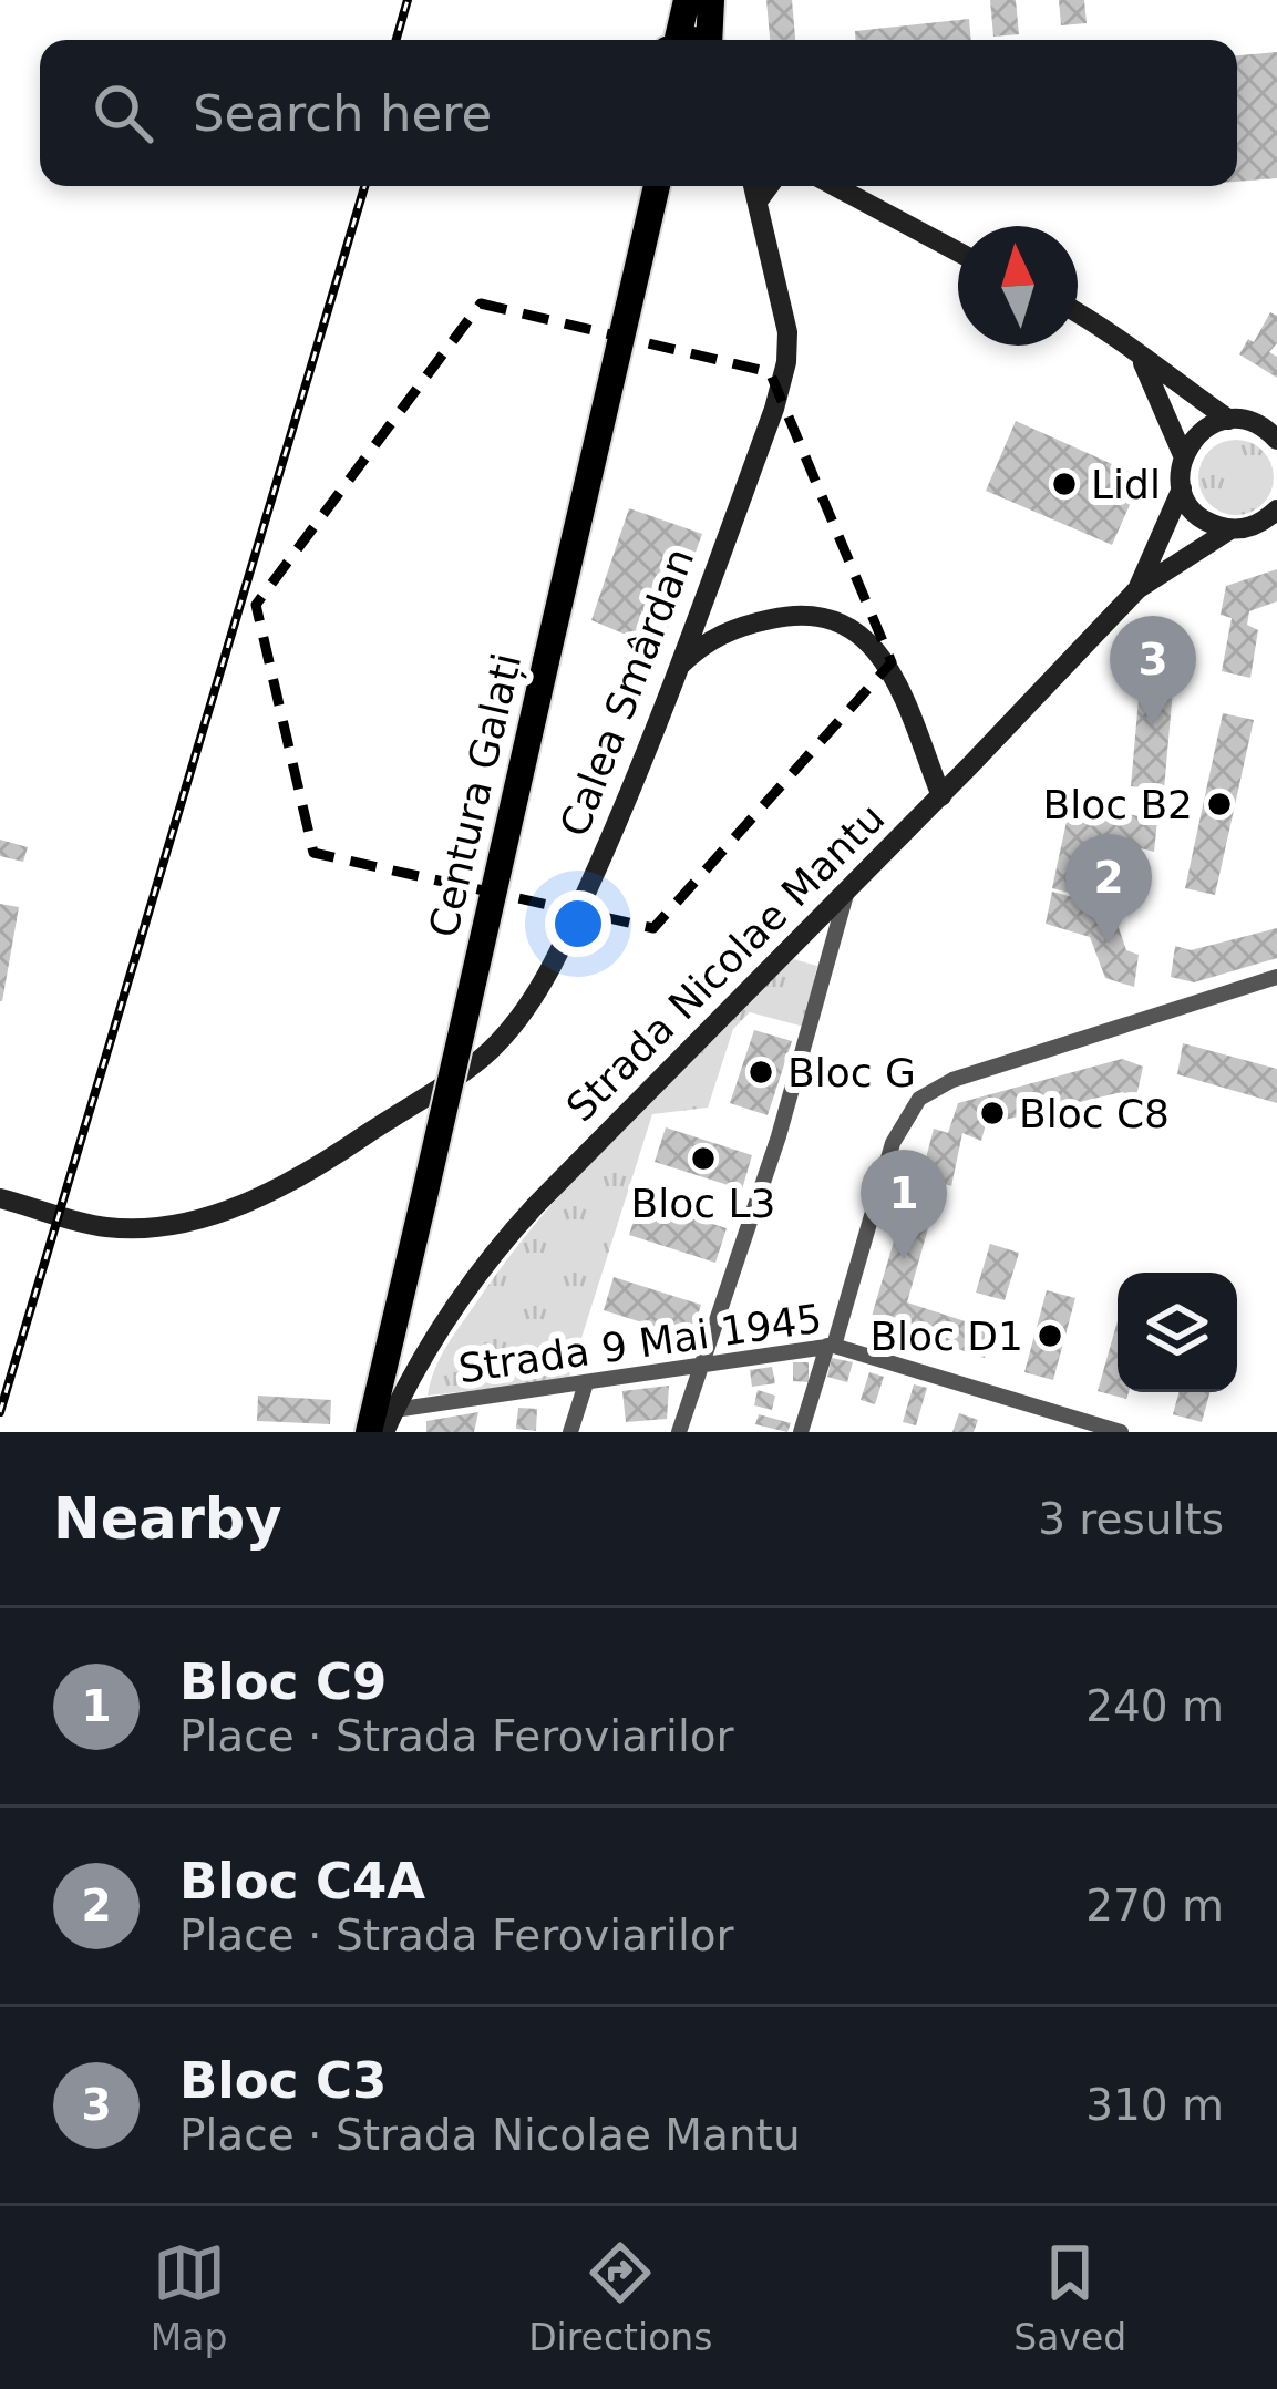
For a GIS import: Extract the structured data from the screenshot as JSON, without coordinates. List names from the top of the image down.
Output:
{
  "streets": {
    "highway": ["Centura Galați"],
    "main road": ["Calea Smârdan", "Strada Nicolae Mantu"],
    "street": ["Strada 9 Mai 1945"]
  },
  "crossings": [
    ["Strada Nicolae Mantu", "Strada 9 Mai 1945"]
  ],
  "places": [
    "Lidl",
    "Bloc B2",
    "Bloc G",
    "Bloc C8",
    "Bloc L3",
    "Bloc D1"
  ],
  "north": "top",
  "page": {
    "search": "Search here",
    "pins": ["3", "2", "1"],
    "heading": ["Nearby", "3 results"],
    "list": [
      {
        "mark": "1",
        "name": "Bloc C9",
        "note": "Place · Strada Feroviarilor",
        "value": "240 m"
      },
      {
        "mark": "2",
        "name": "Bloc C4A",
        "note": "Place · Strada Feroviarilor",
        "value": "270 m"
      },
      {
        "mark": "3",
        "name": "Bloc C3",
        "note": "Place · Strada Nicolae Mantu",
        "value": "310 m"
      }
    ],
    "nav": ["Map", "Directions", "Saved"]
  }
}
